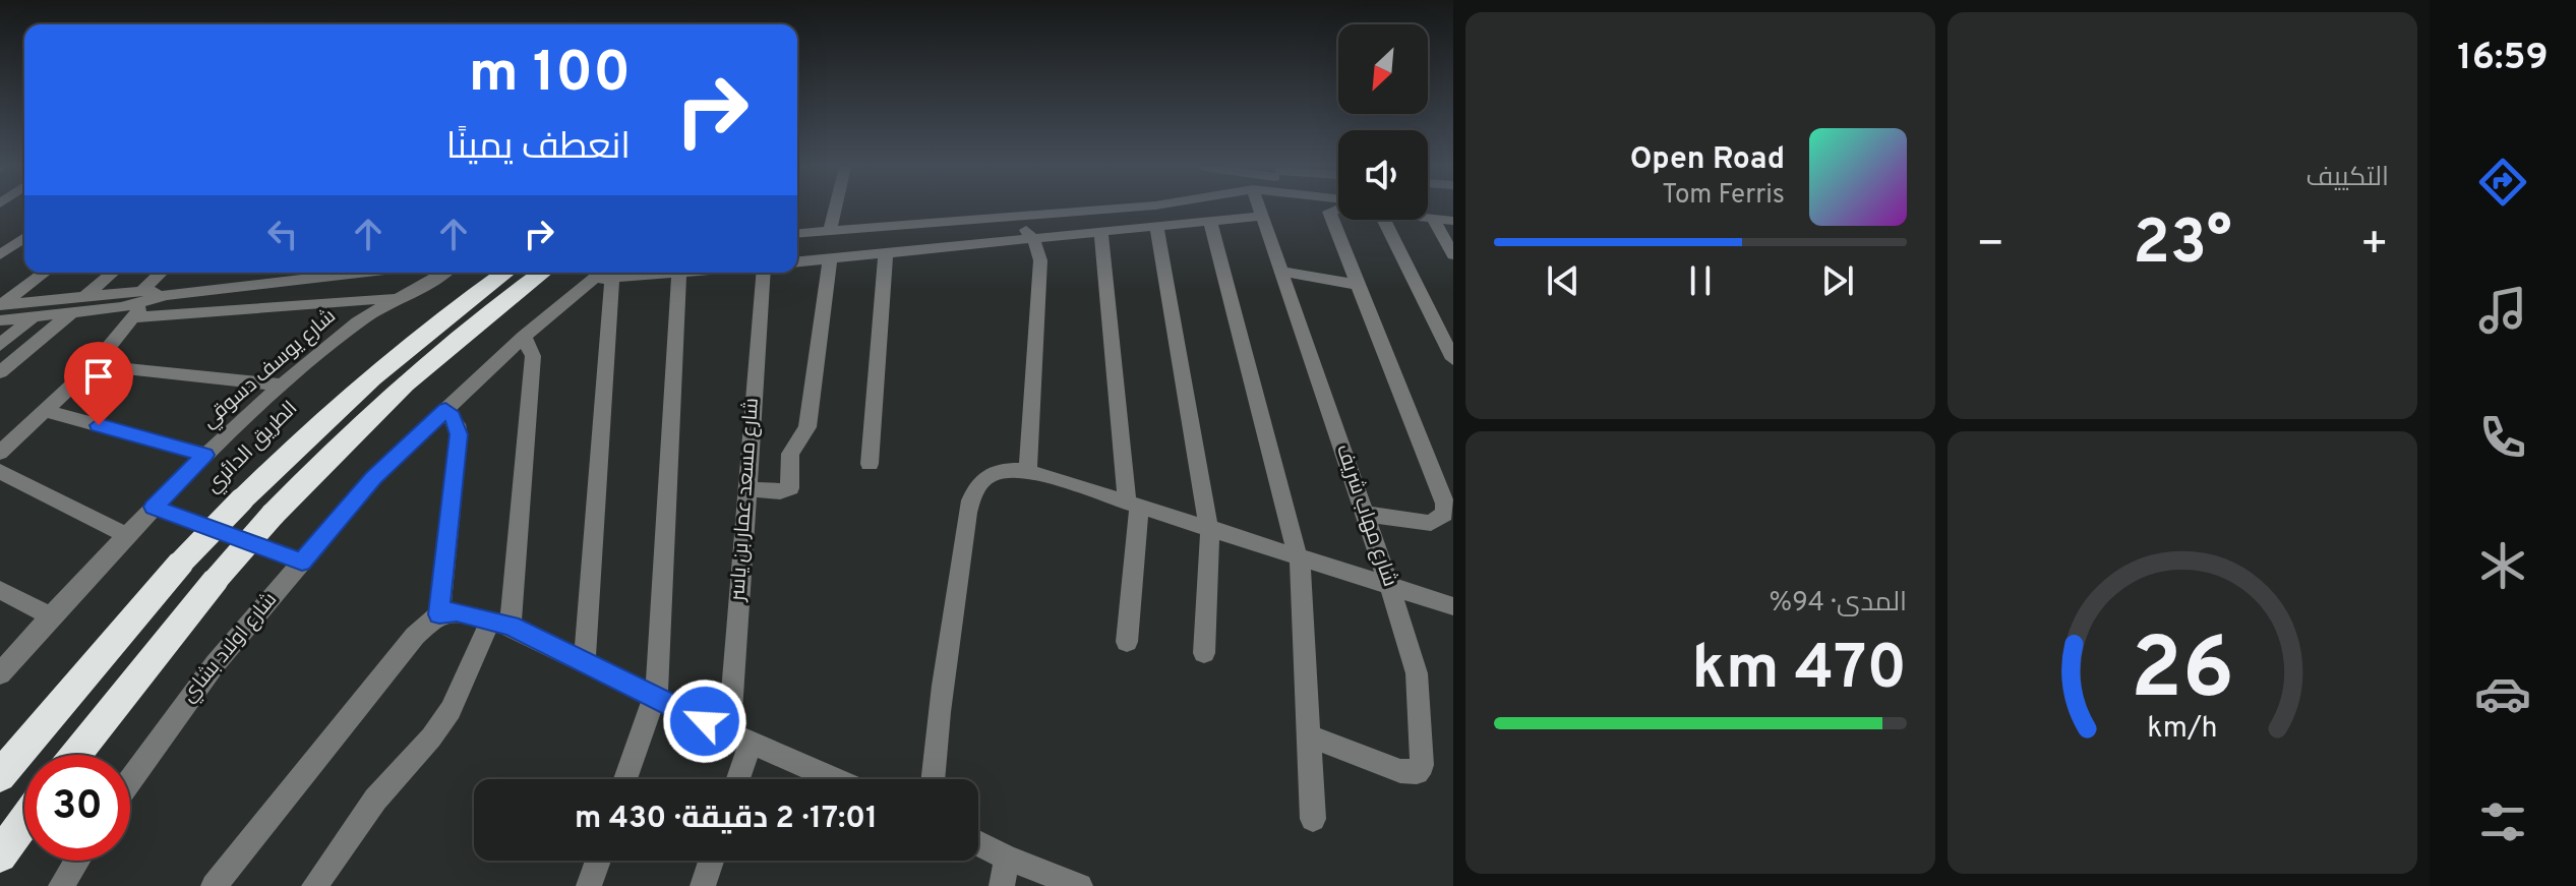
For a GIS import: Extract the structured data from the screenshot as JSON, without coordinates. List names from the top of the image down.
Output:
{
  "streets": {
    "highway": ["الطريق الدائري"],
    "street": [
      "شارع يوسف دسوقي",
      "شارع مسعد عمار بن ياسر",
      "شارع مهاب شريف",
      "شارع اولاد بشاي"
    ]
  },
  "north": "bottom left",
  "page": {
    "tabs": "16:59",
    "tile": [
      "التكييف",
      ["المدى · 94%", "470 km"]
    ],
    "turn": ["100 m", "انعطف يمينًا"],
    "song": ["Open Road", "Tom Ferris"],
    "heat": ["−", "23°", "+"],
    "limit": "30",
    "trip": "17:01 · 2 دقيقة · 430 m",
    "gauge": ["26", "km/h"]
  }
}
